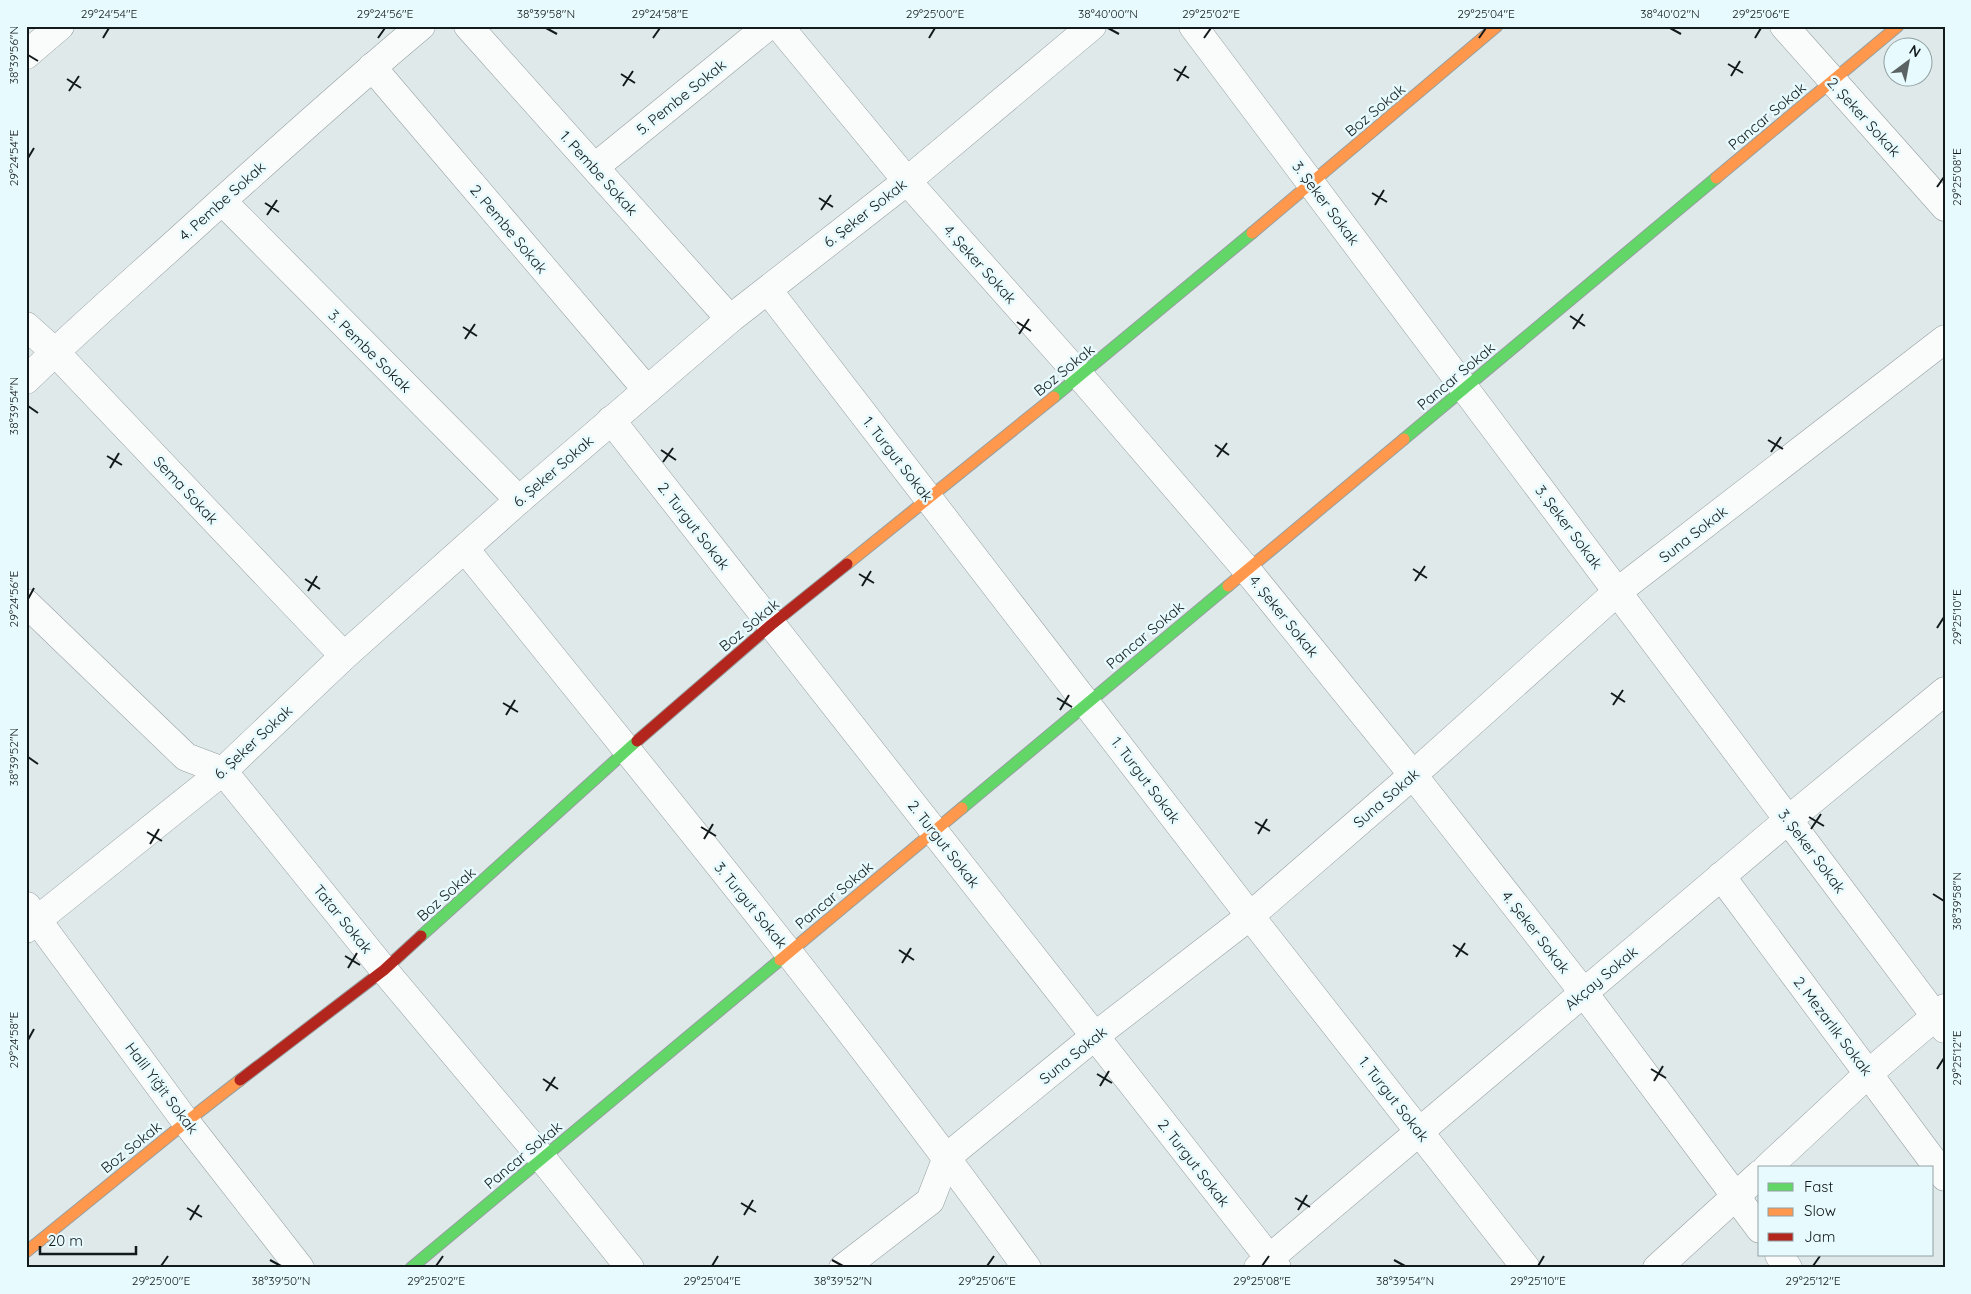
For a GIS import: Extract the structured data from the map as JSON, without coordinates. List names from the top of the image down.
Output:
{
  "streets": {
    "street": [
      "5. Pembe Sokak",
      "Boz Sokak",
      "Pancar Sokak",
      "2. Şeker Sokak",
      "1. Pembe Sokak",
      "4. Pembe Sokak",
      "3. Şeker Sokak",
      "6. Şeker Sokak",
      "2. Pembe Sokak",
      "4. Şeker Sokak",
      "3. Pembe Sokak",
      "1. Turgut Sokak",
      "Sema Sokak",
      "2. Turgut Sokak",
      "Suna Sokak",
      "3. Turgut Sokak",
      "Tatar Sokak",
      "Akçay Sokak",
      "2. Mezarlık Sokak",
      "Halil Yiğit Sokak"
    ]
  },
  "crossings": [
    ["5. Pembe Sokak", "1. Pembe Sokak"],
    ["Boz Sokak", "3. Şeker Sokak"],
    ["Boz Sokak", "4. Şeker Sokak"],
    ["Boz Sokak", "1. Turgut Sokak"],
    ["Boz Sokak", "2. Turgut Sokak"],
    ["Boz Sokak", "3. Turgut Sokak"],
    ["Boz Sokak", "Tatar Sokak"],
    ["Boz Sokak", "Halil Yiğit Sokak"],
    ["Pancar Sokak", "2. Şeker Sokak"],
    ["Pancar Sokak", "3. Şeker Sokak"],
    ["Pancar Sokak", "4. Şeker Sokak"],
    ["Pancar Sokak", "1. Turgut Sokak"],
    ["Pancar Sokak", "2. Turgut Sokak"],
    ["Pancar Sokak", "3. Turgut Sokak"],
    ["Pancar Sokak", "Tatar Sokak"],
    ["1. Pembe Sokak", "6. Şeker Sokak"],
    ["4. Pembe Sokak", "2. Pembe Sokak"],
    ["4. Pembe Sokak", "3. Pembe Sokak"],
    ["4. Pembe Sokak", "Sema Sokak"],
    ["3. Şeker Sokak", "Suna Sokak"],
    ["3. Şeker Sokak", "Akçay Sokak"],
    ["6. Şeker Sokak", "2. Pembe Sokak"],
    ["6. Şeker Sokak", "4. Şeker Sokak"],
    ["6. Şeker Sokak", "3. Pembe Sokak"],
    ["6. Şeker Sokak", "1. Turgut Sokak"],
    ["6. Şeker Sokak", "Sema Sokak"],
    ["6. Şeker Sokak", "2. Turgut Sokak"],
    ["6. Şeker Sokak", "3. Turgut Sokak"],
    ["6. Şeker Sokak", "Tatar Sokak"],
    ["6. Şeker Sokak", "Halil Yiğit Sokak"],
    ["4. Şeker Sokak", "Suna Sokak"],
    ["4. Şeker Sokak", "Akçay Sokak"],
    ["1. Turgut Sokak", "Suna Sokak"],
    ["1. Turgut Sokak", "Akçay Sokak"],
    ["2. Turgut Sokak", "Suna Sokak"],
    ["2. Turgut Sokak", "Akçay Sokak"],
    ["Suna Sokak", "3. Turgut Sokak"],
    ["Akçay Sokak", "2. Mezarlık Sokak"]
  ],
  "legend": ["Fast", "Slow", "Jam"],
  "scale_bar": "20 m",
  "north": "top right",
  "coordinates": [
    "29°24'54\"E",
    "29°24'56\"E",
    "38°39'58\"N",
    "29°24'58\"E",
    "29°25'00\"E",
    "38°40'00\"N",
    "29°25'02\"E",
    "29°25'04\"E",
    "38°40'02\"N",
    "29°25'06\"E",
    "38°39'56\"N",
    "29°25'08\"E",
    "38°39'54\"N",
    "29°25'10\"E",
    "38°39'52\"N",
    "29°25'12\"E",
    "38°39'50\"N"
  ]
}
